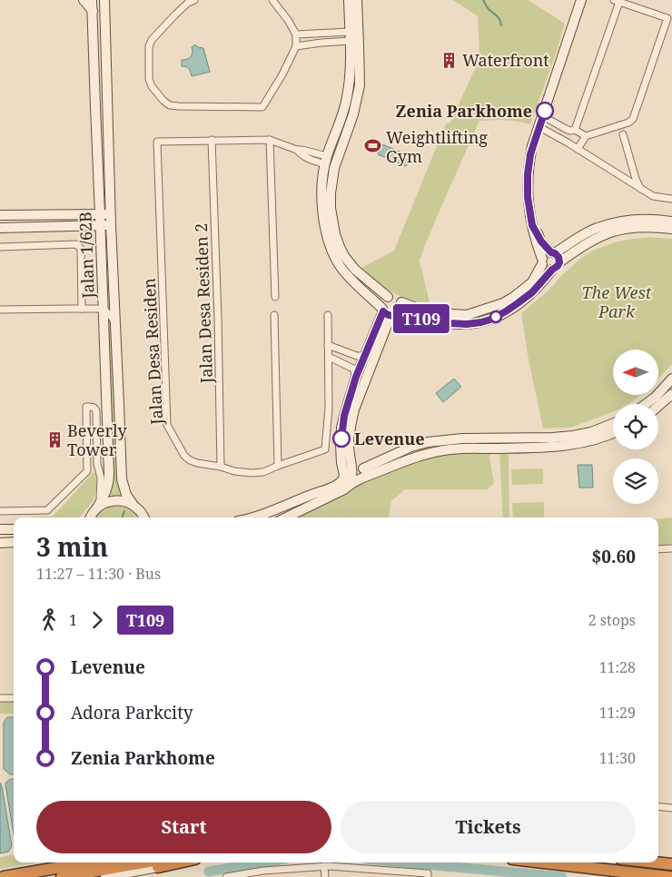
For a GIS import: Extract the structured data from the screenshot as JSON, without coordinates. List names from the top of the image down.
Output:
{
  "streets": {
    "street": ["Jalan 1/62B", "Jalan Desa Residen 2", "Jalan Desa Residen"]
  },
  "crossings": [
    ["Jalan Desa Residen 2", "Jalan Desa Residen"]
  ],
  "parks": ["The West Park"],
  "places": {
    "building": ["Waterfront", "Beverly Tower"],
    "other": ["Zenia Parkhome", "Levenue"],
    "sports": ["Weightlifting Gym"]
  },
  "lines": ["bus line T109"],
  "north": "left",
  "page": {
    "on_map": "T109",
    "heading": ["3 min", "11:27 – 11:30 · Bus", "$0.60"],
    "legs": ["1", "T109", "2 stops"],
    "list": [
      {
        "name": "Levenue",
        "value": "11:28"
      },
      {
        "name": "Adora Parkcity",
        "value": "11:29"
      },
      {
        "name": "Zenia Parkhome",
        "value": "11:30"
      }
    ],
    "buttons": ["Start", "Tickets"]
  }
}
